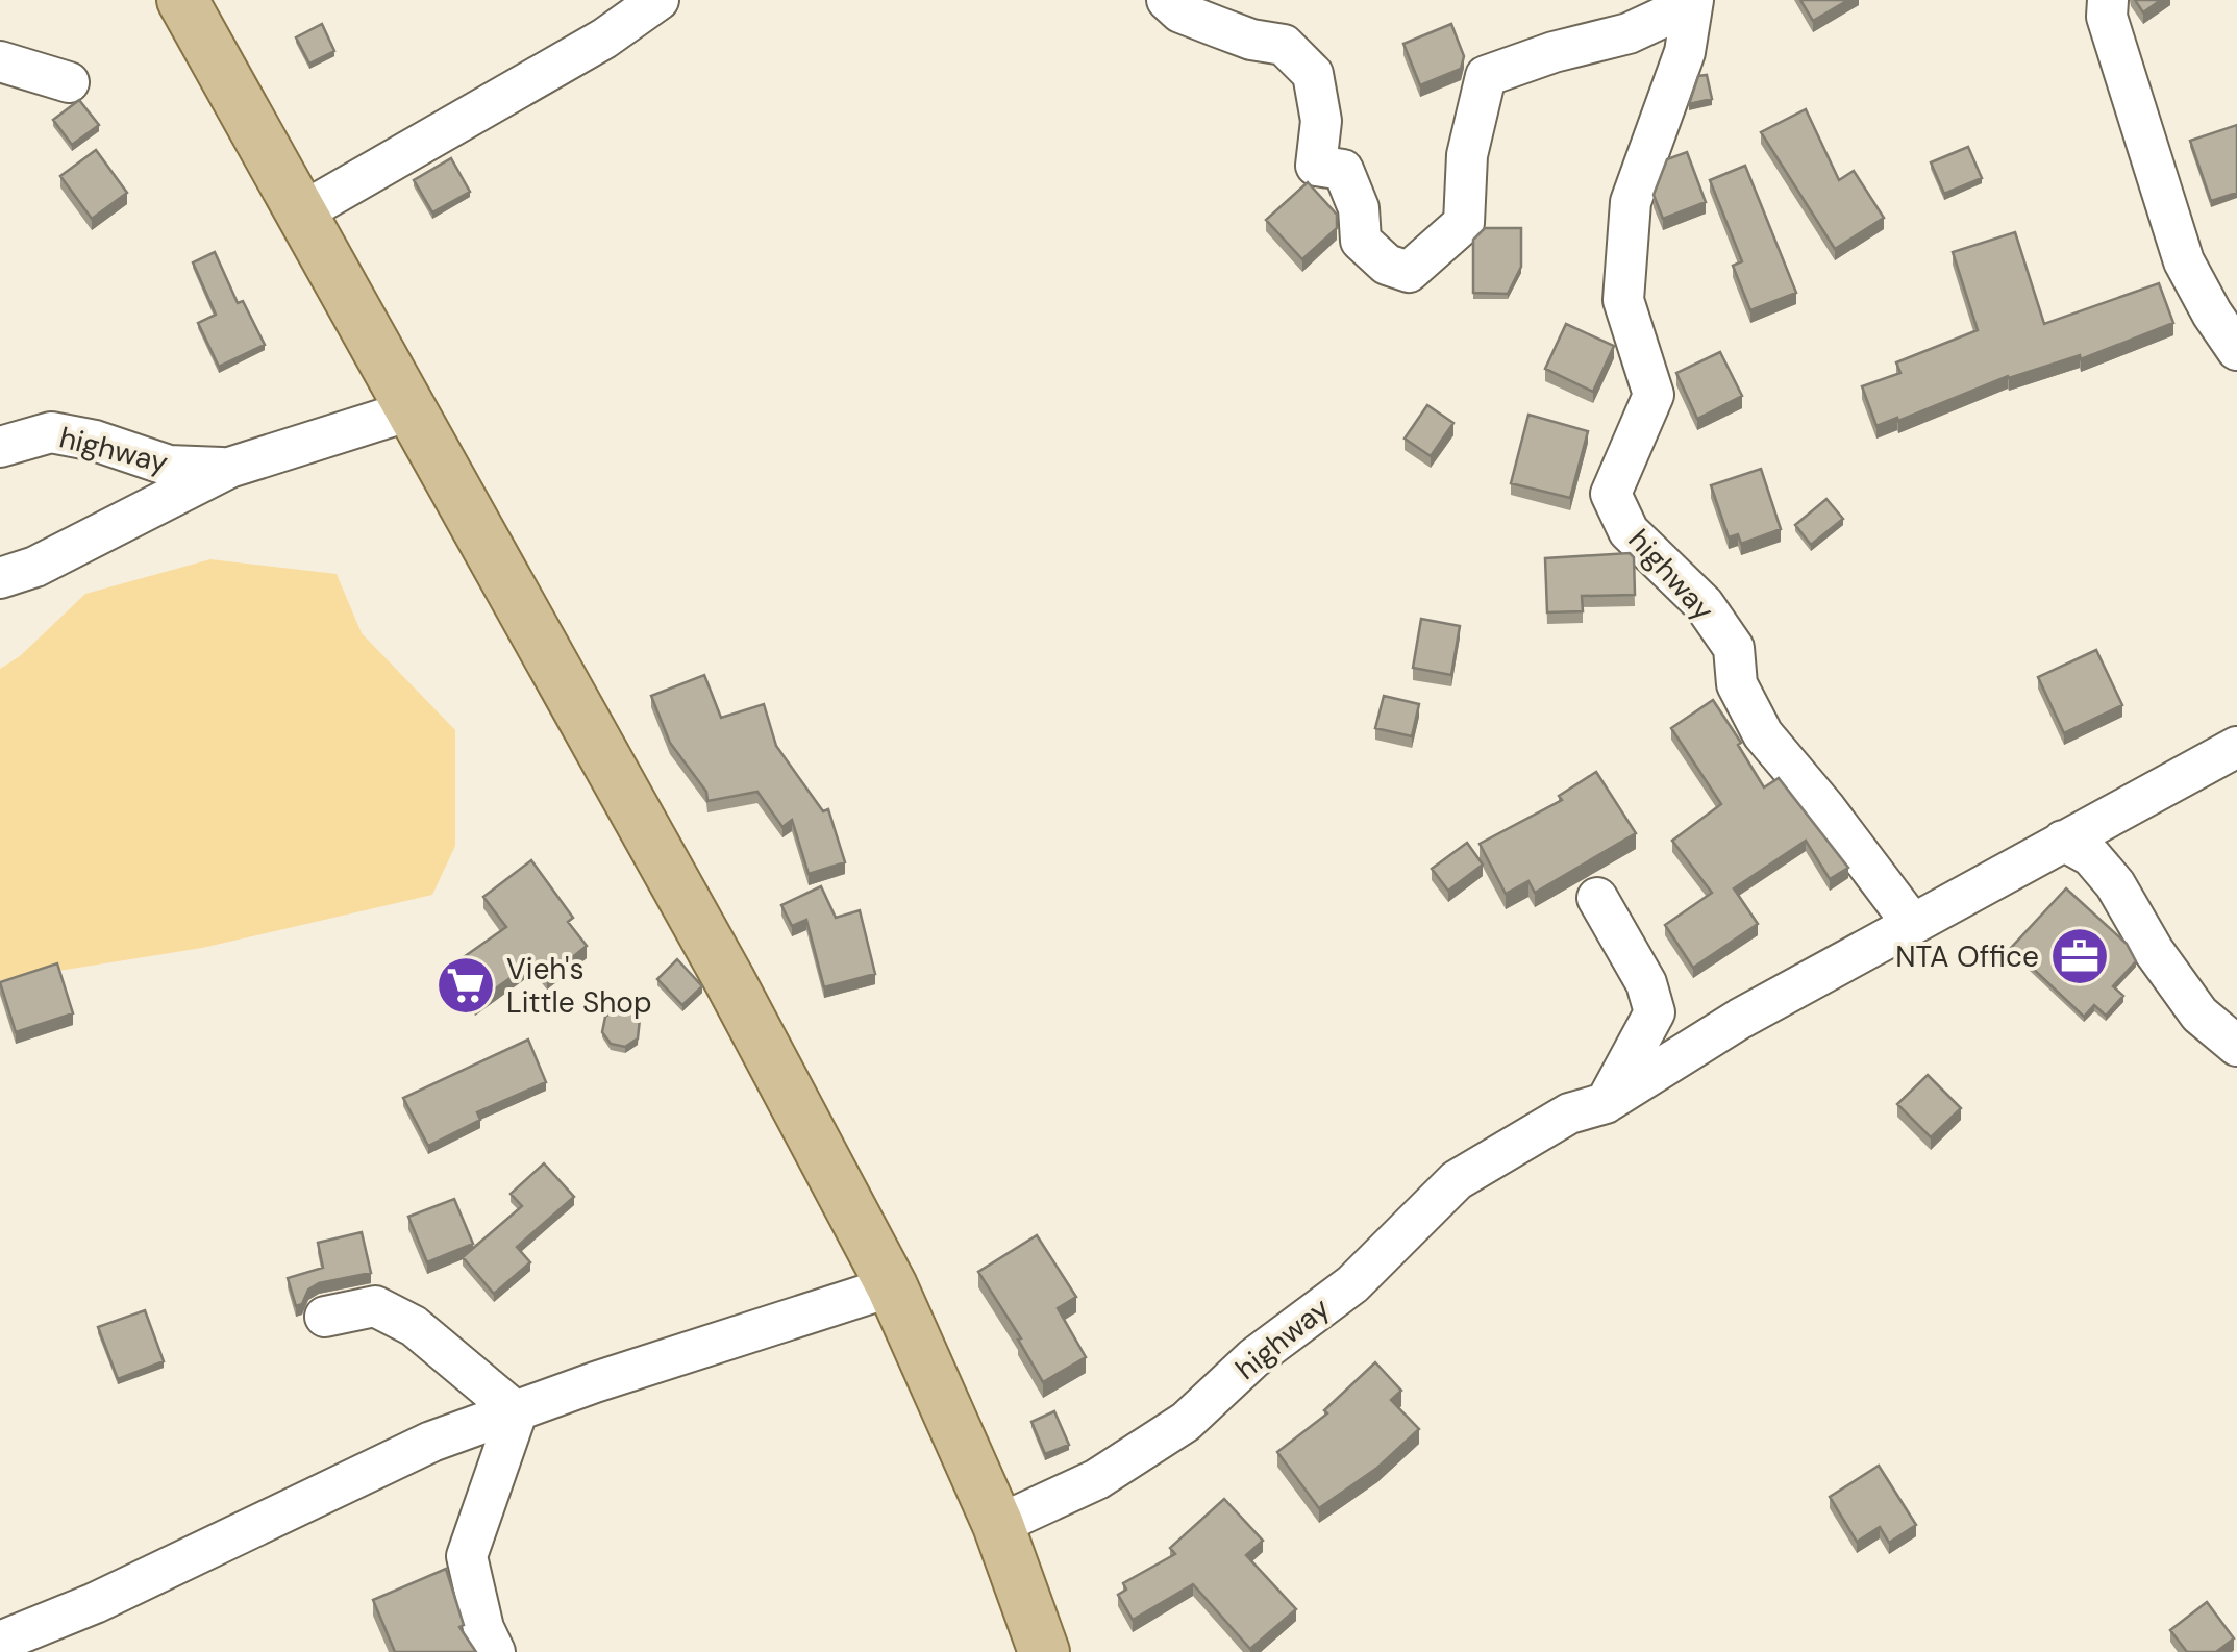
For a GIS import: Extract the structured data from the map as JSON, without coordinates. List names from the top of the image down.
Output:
{
  "streets": {
    "street": ["highway"]
  },
  "places": {
    "office": ["NTA Office"],
    "supermarket": ["Vieh's Little Shop"]
  }
}
